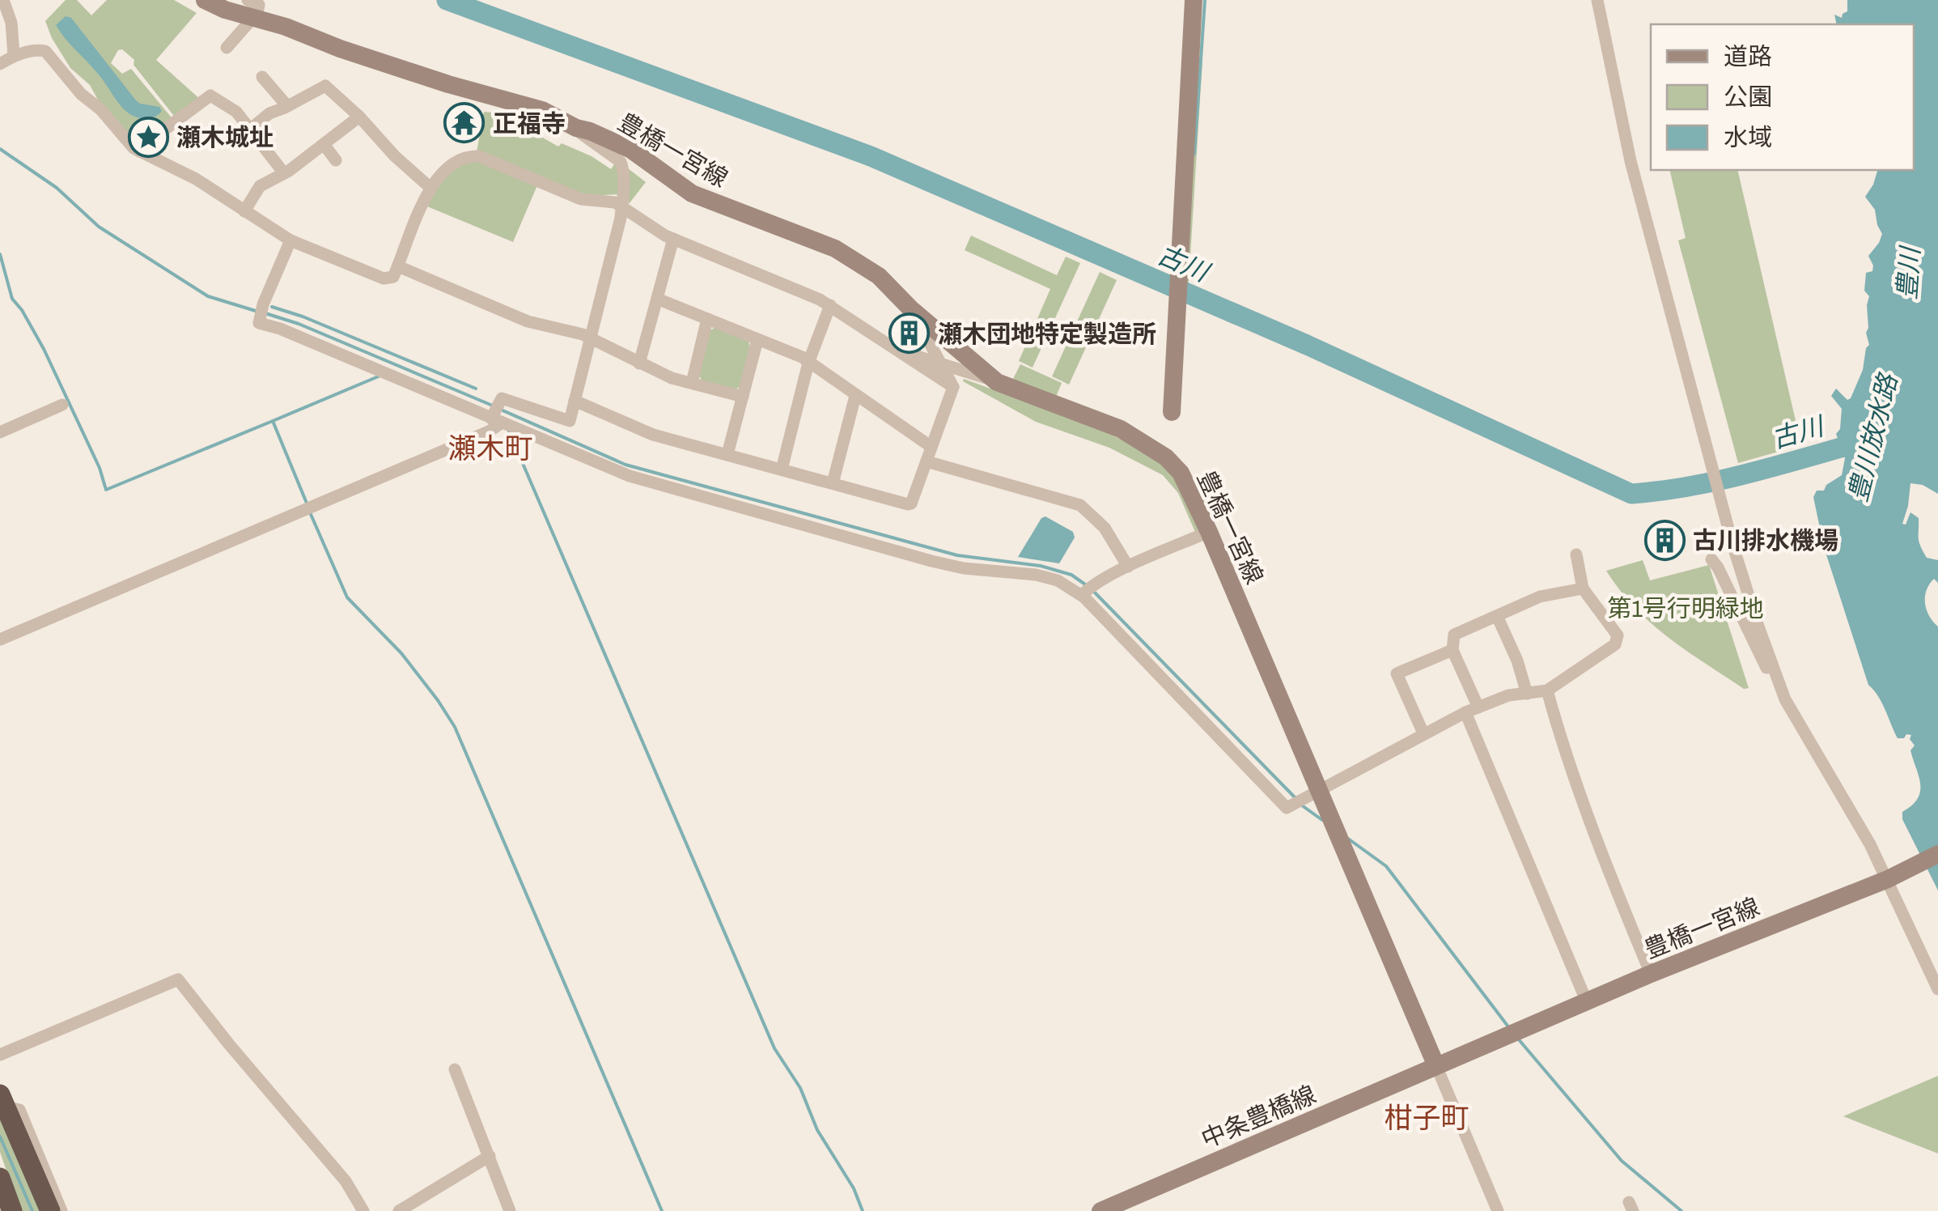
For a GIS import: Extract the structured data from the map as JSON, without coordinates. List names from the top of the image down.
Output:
{
  "streets": {
    "main road": ["豊橋一宮線", "中条豊橋線"]
  },
  "crossings": [
    ["豊橋一宮線", "中条豊橋線"]
  ],
  "districts": ["瀬木町", "柑子町"],
  "water": ["古川", "豊川", "豊川放水路"],
  "parks": ["第1号行明緑地"],
  "places": {
    "temple": ["正福寺"],
    "place": ["瀬木城址"],
    "building": ["瀬木団地特定製造所", "古川排水機場"]
  },
  "legend": ["道路", "公園", "水域"]
}
